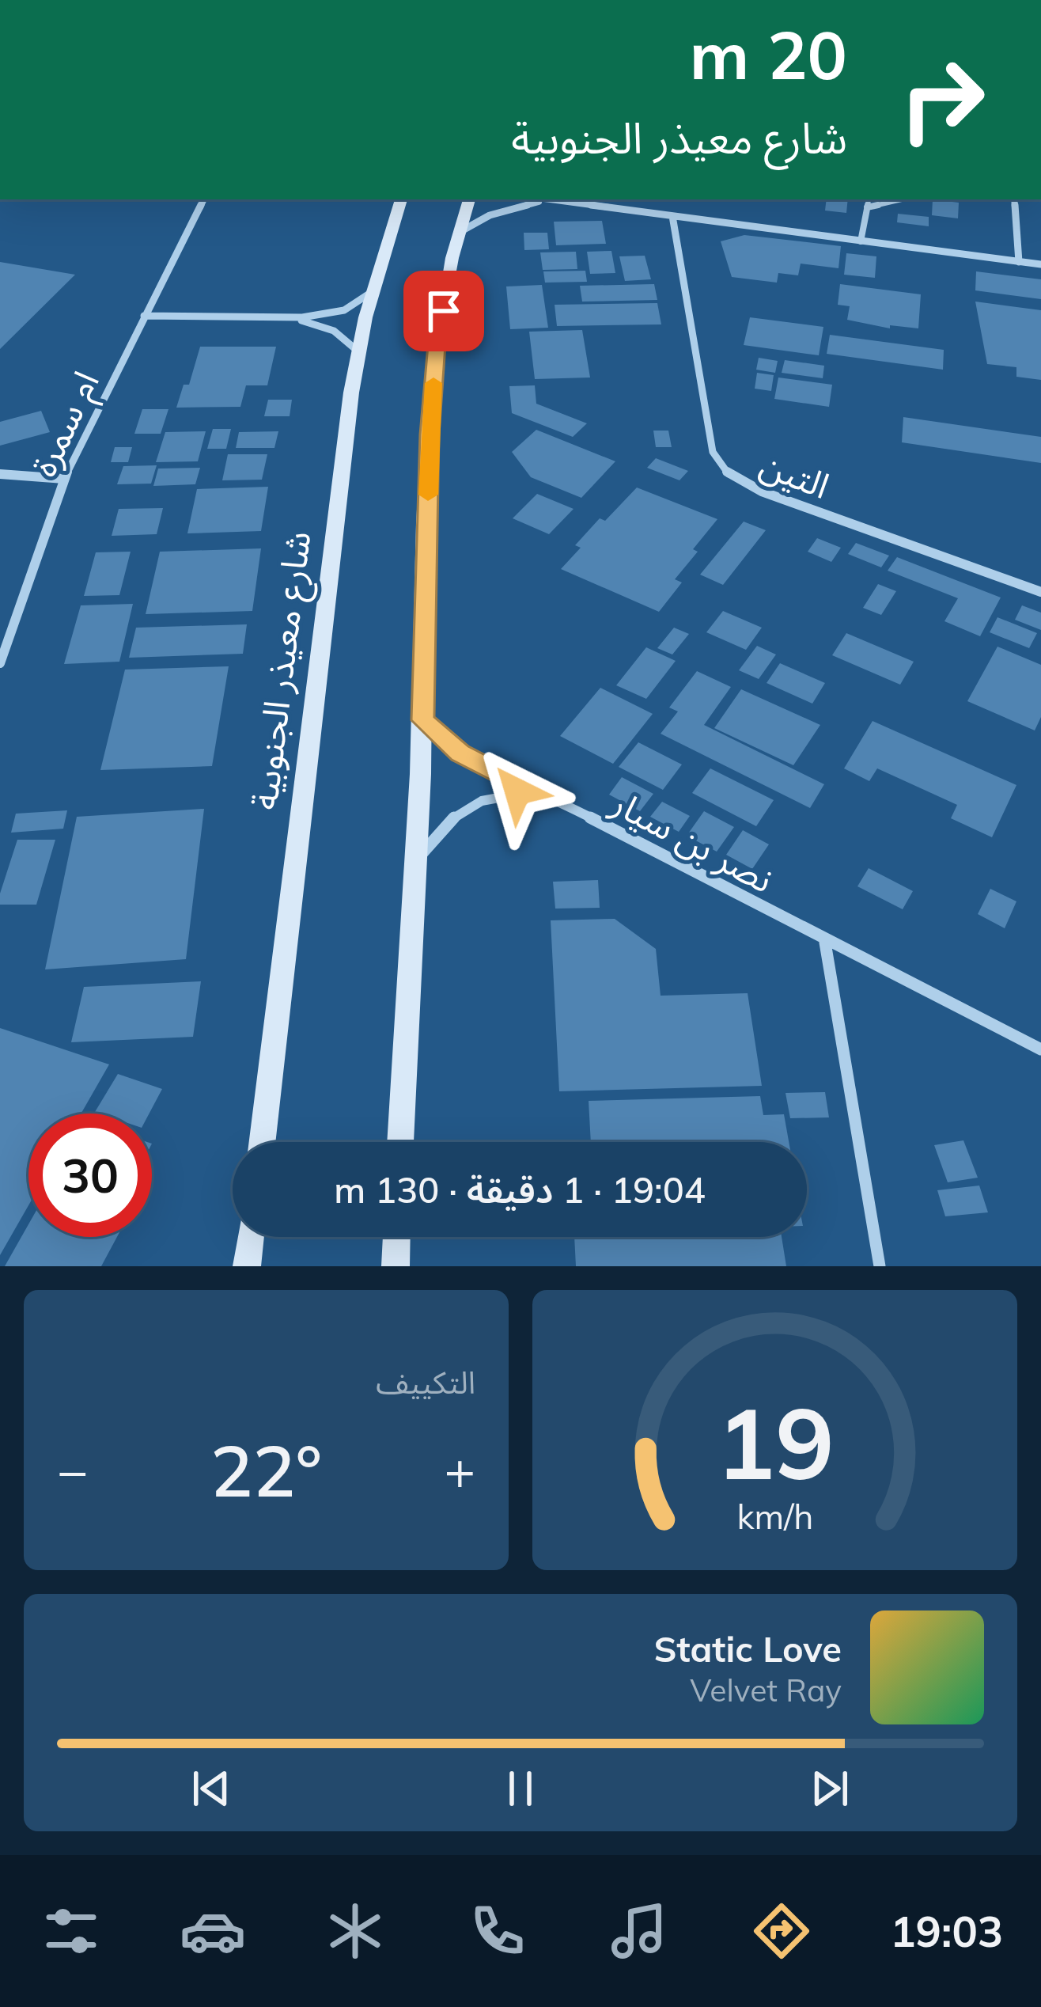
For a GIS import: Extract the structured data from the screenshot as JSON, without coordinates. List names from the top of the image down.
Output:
{
  "streets": {
    "street": [
      "ام سمرة",
      "التين",
      "شارع معيذر الجنوبية",
      "نصر بن سيار"
    ]
  },
  "page": {
    "turn": ["20 m", "شارع معيذر الجنوبية"],
    "limit": "30",
    "trip": "19:04 · 1 دقيقة · 130 m",
    "tile": "التكييف",
    "heat": ["−", "22°", "+"],
    "song": ["Static Love", "Velvet Ray"],
    "tabs": "19:03",
    "gauge": ["19", "km/h"]
  }
}
